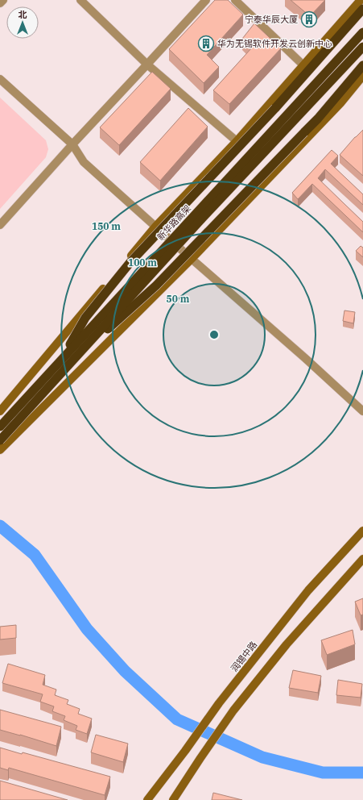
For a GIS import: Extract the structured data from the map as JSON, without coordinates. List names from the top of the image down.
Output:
{
  "streets": {
    "highway": ["新华路高架"],
    "main road": ["润锡中路"]
  },
  "places": {
    "building": ["宁泰华辰大厦", "华为无锡软件开发云创新中心"]
  },
  "north": "top",
  "rings": ["150 m", "100 m", "50 m"]
}
